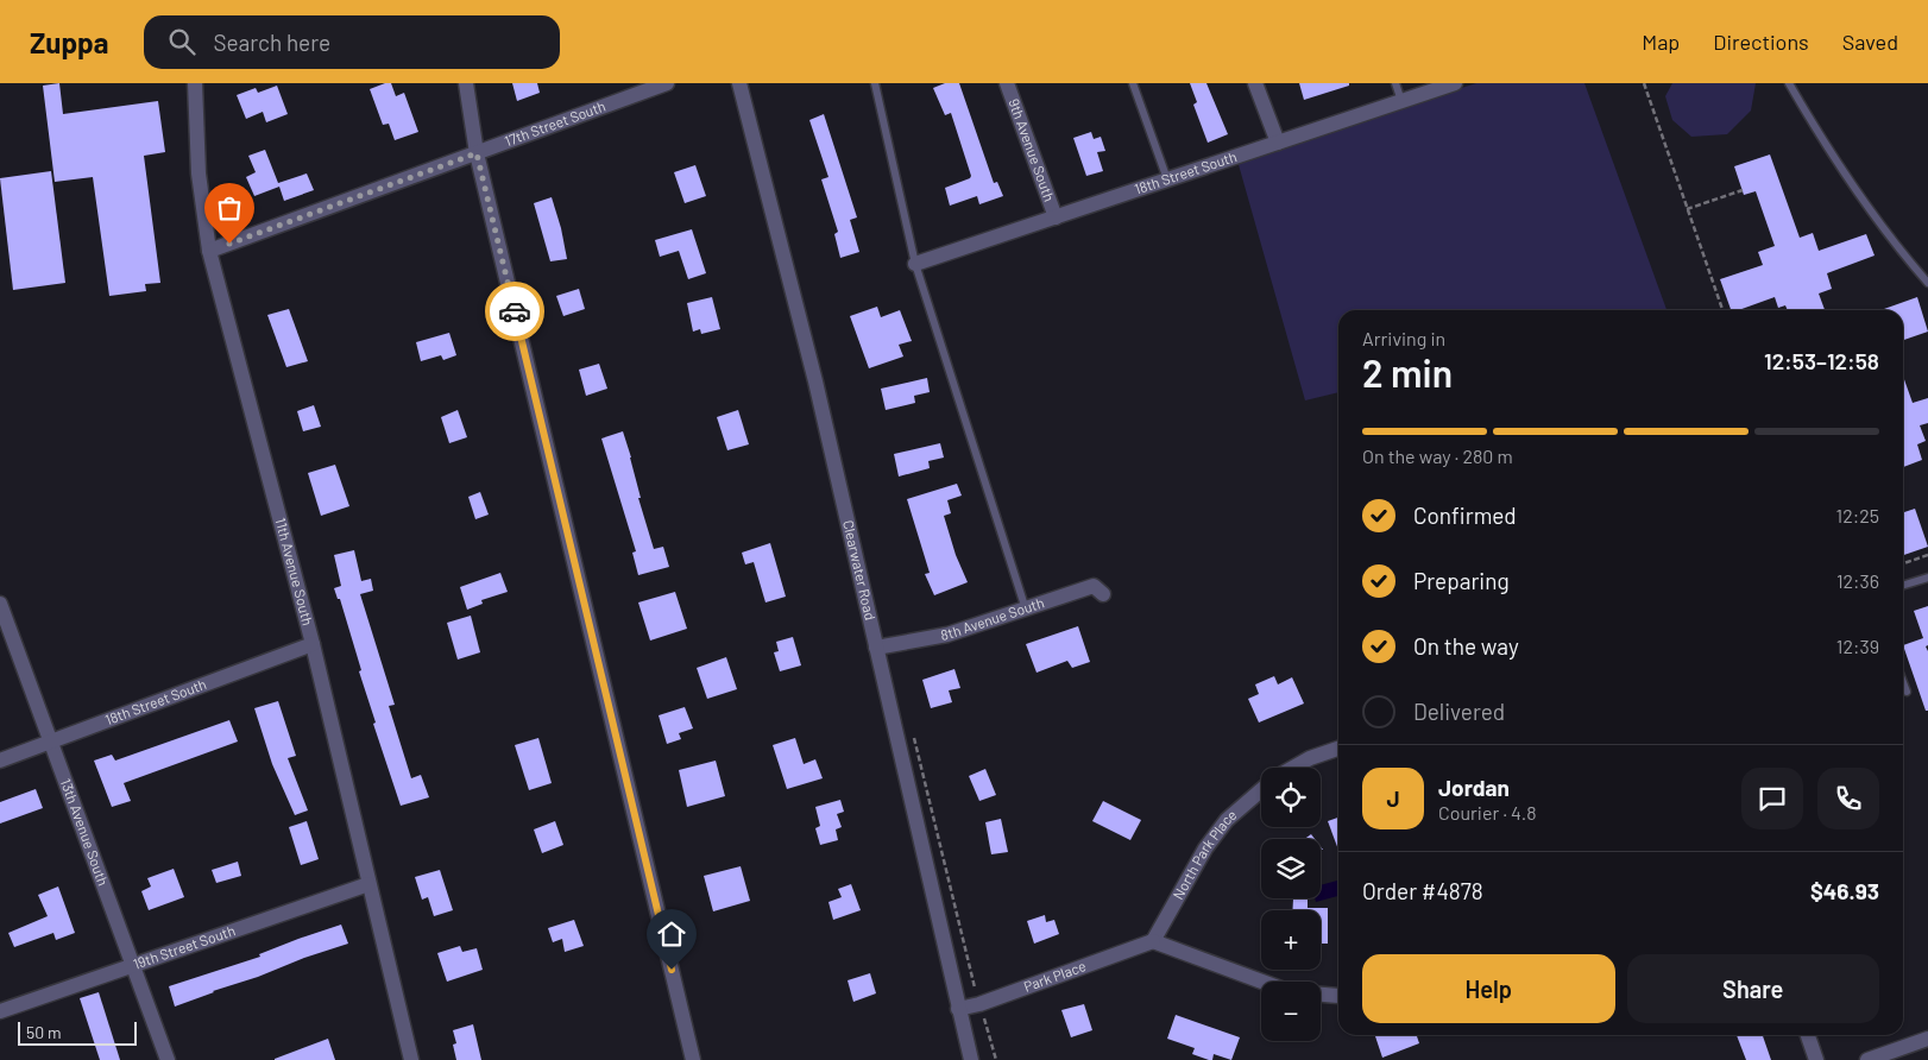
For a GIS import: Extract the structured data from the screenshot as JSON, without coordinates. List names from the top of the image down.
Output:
{
  "streets": {
    "street": [
      "17th Street South",
      "9th Avenue South",
      "18th Street South",
      "Clearwater Road",
      "11th Avenue South",
      "8th Avenue South",
      "13th Avenue South",
      "North Park Place",
      "19th Street South",
      "Park Place"
    ]
  },
  "crossings": [
    ["17th Street South", "11th Avenue South"],
    ["9th Avenue South", "18th Street South"],
    ["18th Street South", "11th Avenue South"],
    ["18th Street South", "13th Avenue South"],
    ["Clearwater Road", "8th Avenue South"],
    ["Clearwater Road", "Park Place"],
    ["11th Avenue South", "19th Street South"],
    ["13th Avenue South", "19th Street South"],
    ["North Park Place", "Park Place"]
  ],
  "scale_bar": "50 m",
  "page": {
    "header": "Zuppa",
    "search": "Search here",
    "nav": ["Map", "Directions", "Saved"],
    "heading": ["2 min", "Arriving in", "12:53–12:58"],
    "panel": [
      "Jordan",
      "Courier · 4.8",
      "Order #4878",
      "$46.93"
    ],
    "bar": "On the way · 280 m",
    "list": [
      ["Confirmed", "12:25"],
      ["Preparing", "12:36"],
      ["On the way", "12:39"],
      "Delivered"
    ],
    "map_buttons": ["+", "−"],
    "round": "J",
    "buttons": ["Help", "Share"],
    "scale": "50 m"
  }
}
